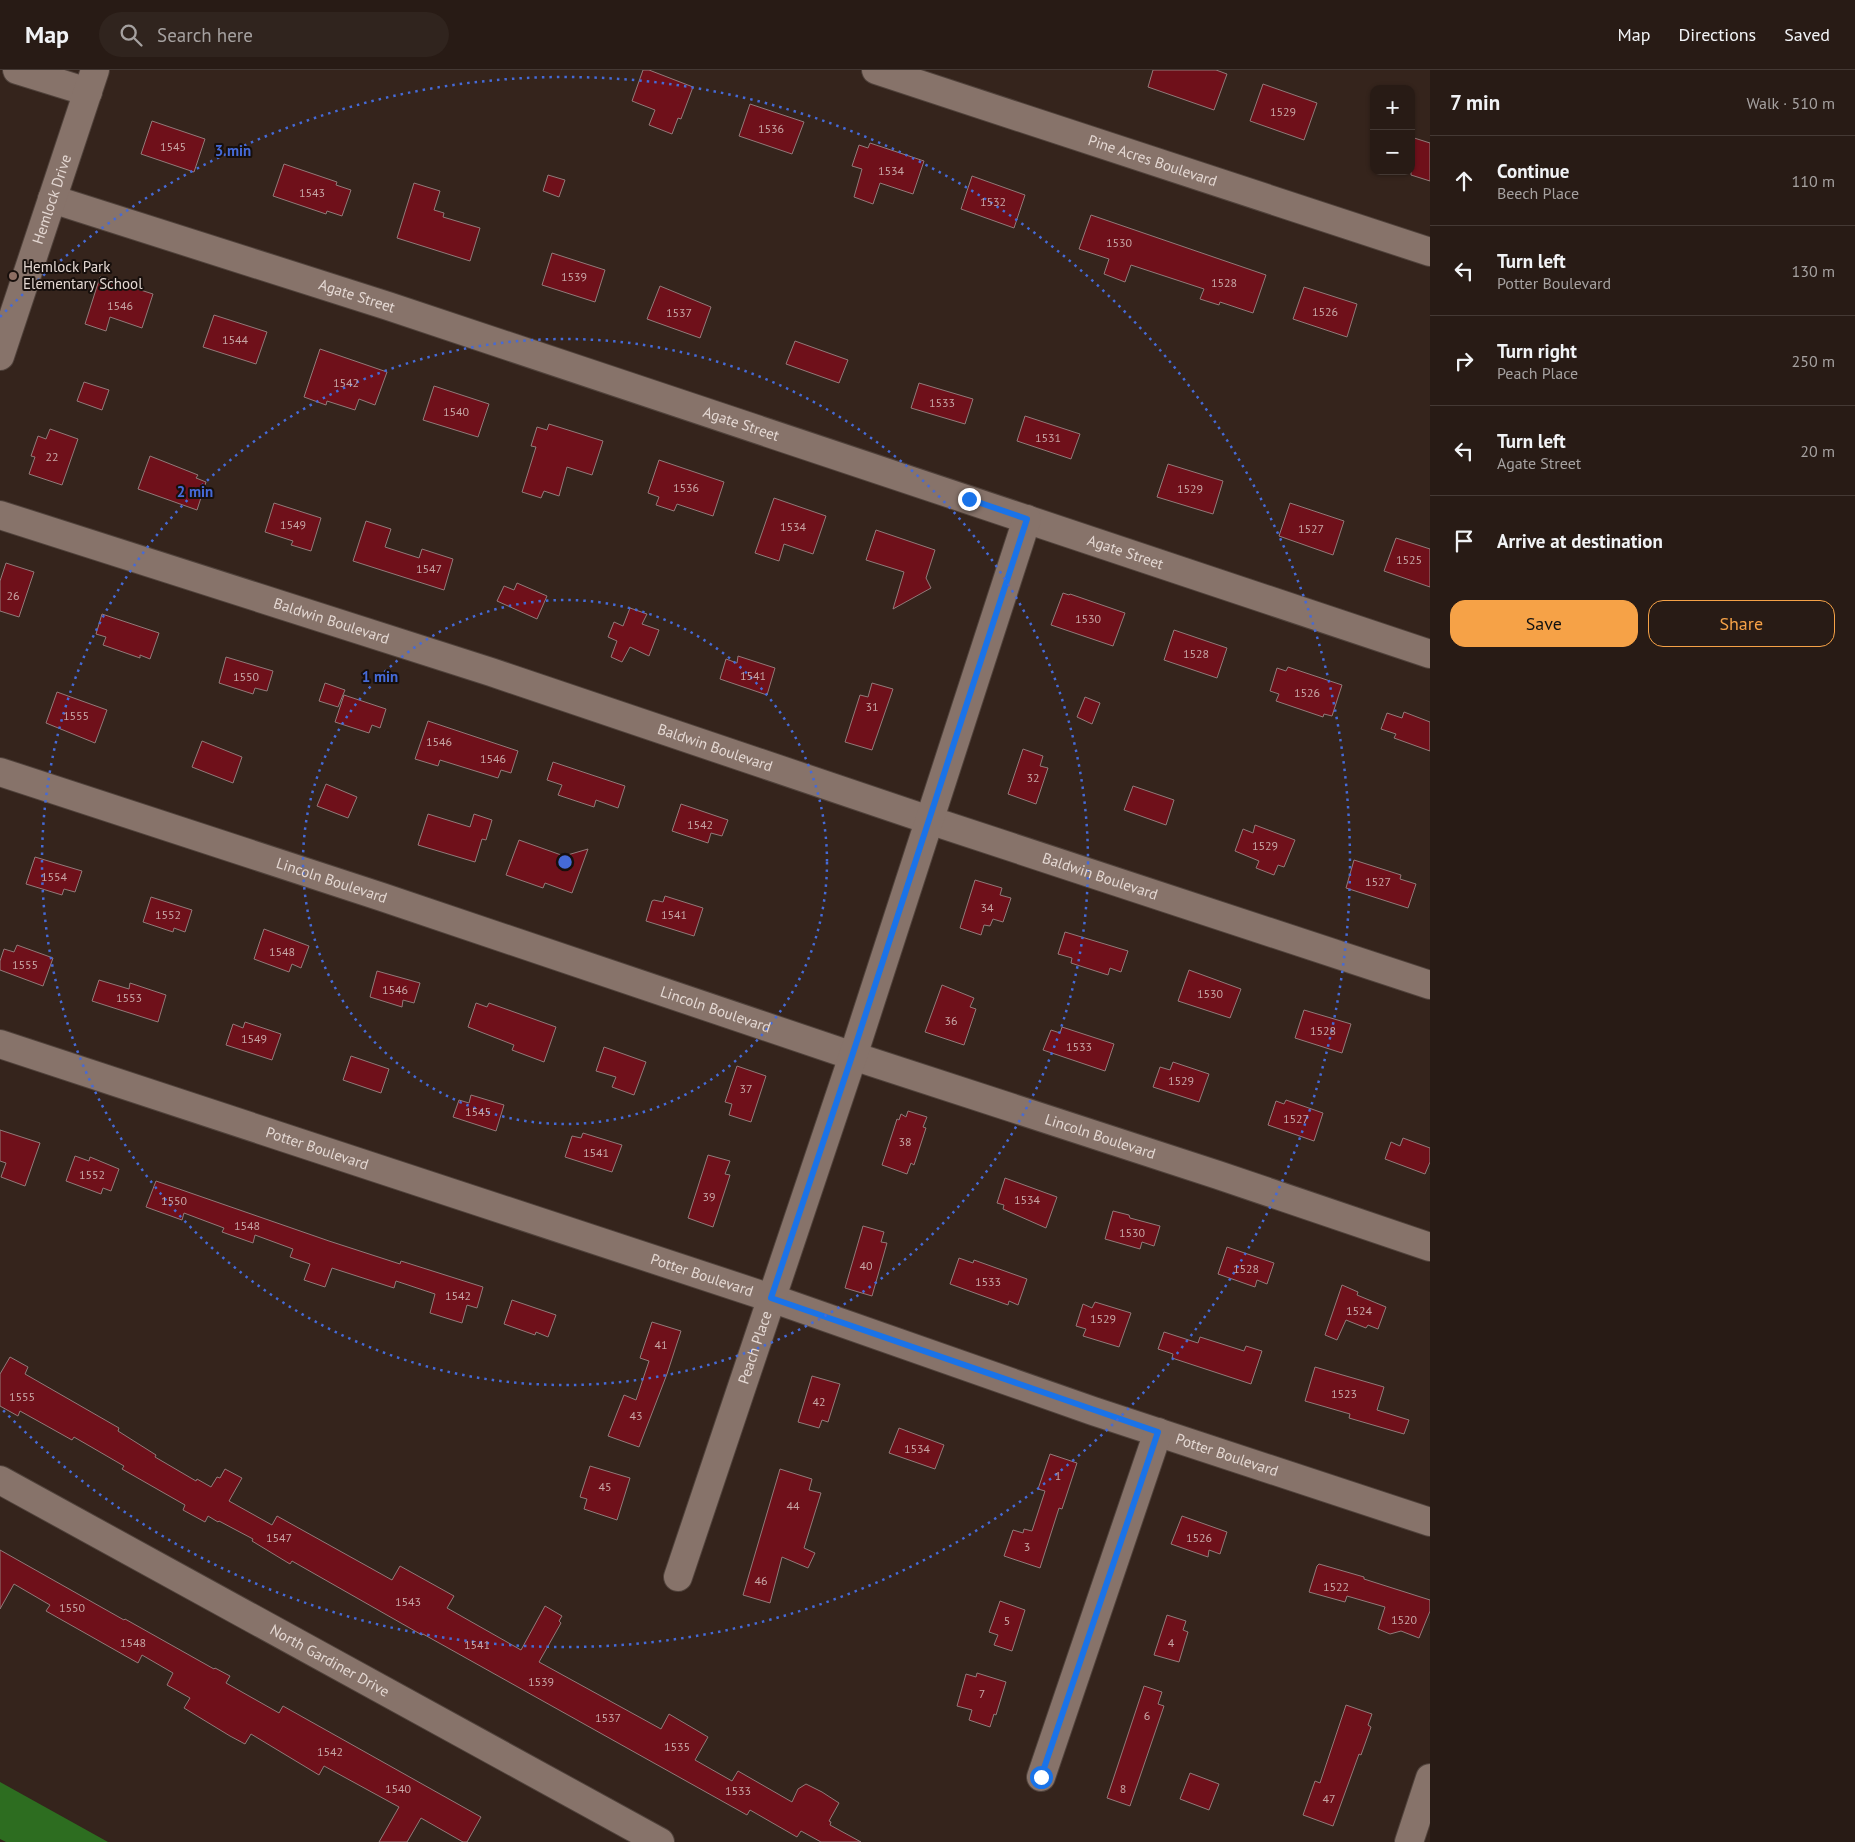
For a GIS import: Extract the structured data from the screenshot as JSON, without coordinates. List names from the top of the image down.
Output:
{
  "streets": {
    "street": [
      "Pine Acres Boulevard",
      "Hemlock Drive",
      "Agate Street",
      "Baldwin Boulevard",
      "Lincoln Boulevard",
      "Potter Boulevard",
      "Peach Place",
      "North Gardiner Drive"
    ]
  },
  "crossings": [
    ["Hemlock Drive", "Agate Street"],
    ["Agate Street", "Peach Place"],
    ["Baldwin Boulevard", "Peach Place"],
    ["Lincoln Boulevard", "Peach Place"],
    ["Potter Boulevard", "Peach Place"]
  ],
  "places": ["Hemlock Park Elementary School"],
  "house_numbers": [
    "1529",
    "1536",
    "1545",
    "1534",
    "1543",
    "1532",
    "1530",
    "1539",
    "1528",
    "1546",
    "1526",
    "1537",
    "1544",
    "1542",
    "1533",
    "1540",
    "1531",
    "22",
    "1536",
    "1529",
    "1549",
    "1534",
    "1527",
    "1525",
    "1547",
    "26",
    "1530",
    "1528",
    "1541",
    "1550",
    "1526",
    "31",
    "1555",
    "1546",
    "1546",
    "32",
    "1542",
    "1529",
    "1554",
    "1527",
    "34",
    "1552",
    "1541",
    "1548",
    "1555",
    "1546",
    "1530",
    "1553",
    "36",
    "1528",
    "1549",
    "1533",
    "1529",
    "37",
    "1545",
    "1527",
    "38",
    "1541",
    "1552",
    "39",
    "1534",
    "1550",
    "1548",
    "1530",
    "40",
    "1528",
    "1533",
    "1542",
    "1524",
    "1529",
    "41",
    "1523",
    "1555",
    "42",
    "43",
    "1534",
    "1",
    "45",
    "44",
    "1547",
    "1526",
    "3",
    "46",
    "1522",
    "1543",
    "1550",
    "1520",
    "5",
    "1548",
    "4",
    "1541",
    "1539",
    "7",
    "6",
    "1537",
    "1535",
    "1542",
    "1540",
    "8",
    "1533",
    "47"
  ],
  "page": {
    "header": "Map",
    "search": "Search here",
    "nav": ["Map", "Directions", "Saved"],
    "heading": ["7 min", "Walk · 510 m"],
    "map_buttons": ["+", "−"],
    "list": [
      ["Continue", "Beech Place", "110 m"],
      ["Turn left", "Potter Boulevard", "130 m"],
      ["Turn right", "Peach Place", "250 m"],
      ["Turn left", "Agate Street", "20 m"],
      "Arrive at destination"
    ],
    "buttons": ["Save", "Share"]
  },
  "rings": ["3 min", "2 min", "1 min"]
}
